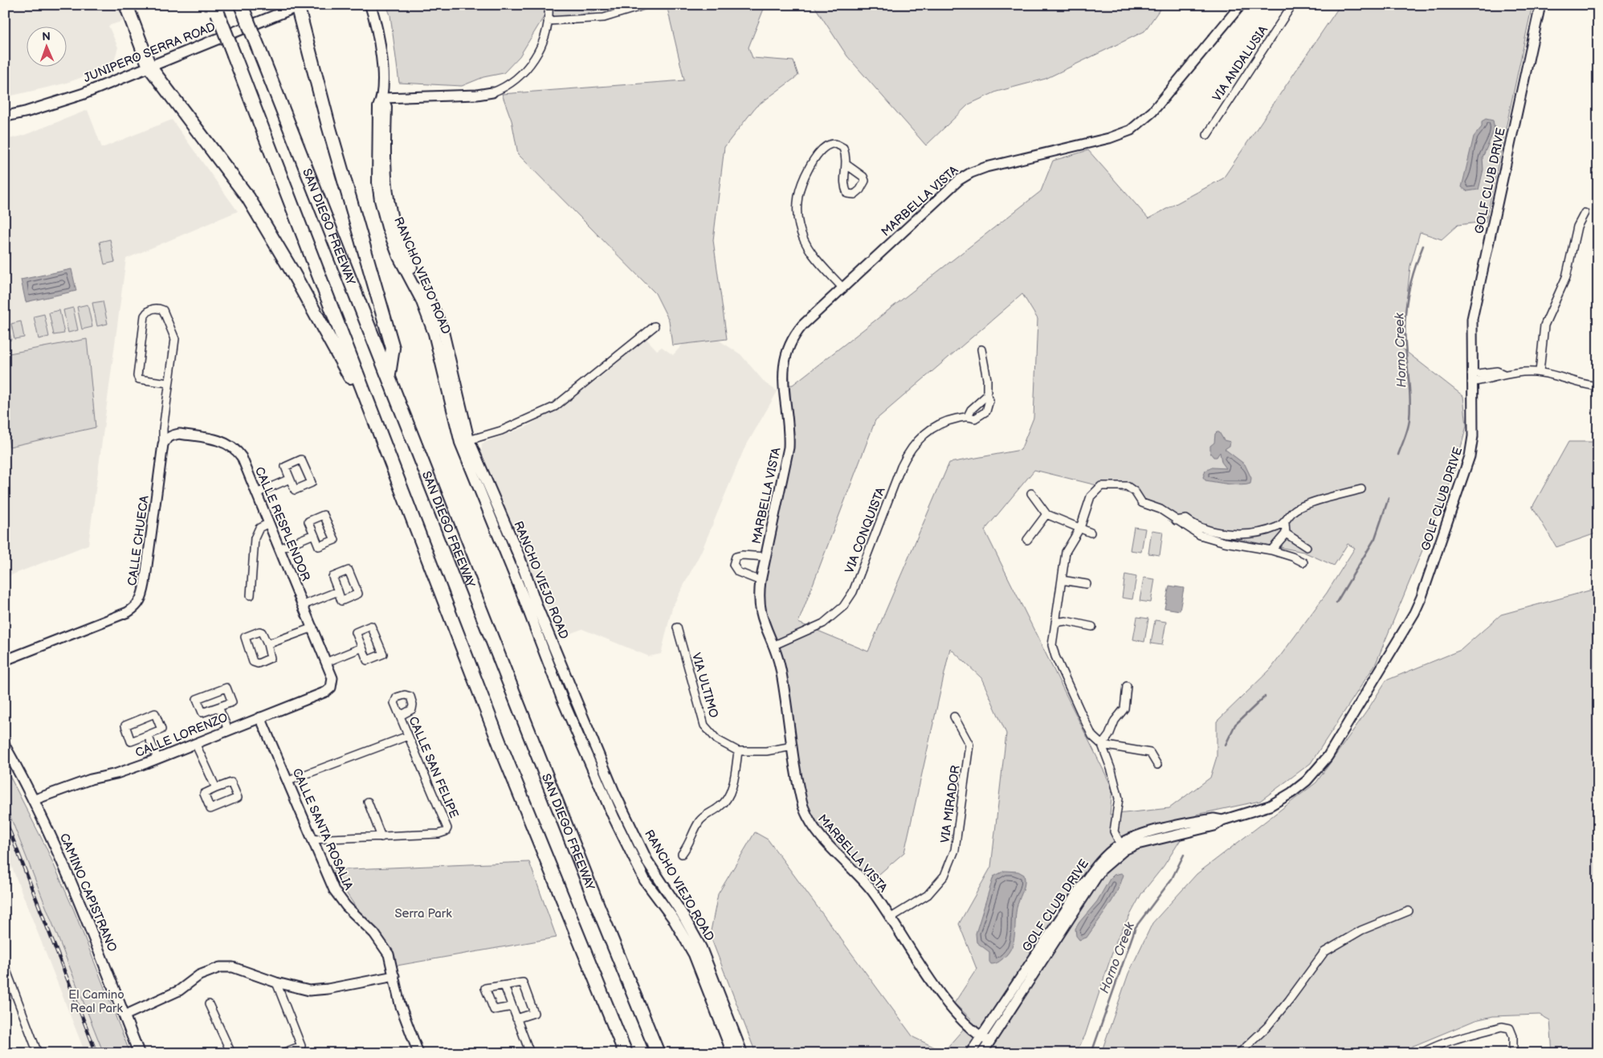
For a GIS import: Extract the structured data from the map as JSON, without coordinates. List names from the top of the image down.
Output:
{
  "streets": {
    "highway": ["SAN DIEGO FREEWAY"],
    "main road": ["JUNIPERO SERRA ROAD", "RANCHO VIEJO ROAD", "CAMINO CAPISTRANO"],
    "street": [
      "VIA ANDALUSIA",
      "GOLF CLUB DRIVE",
      "MARBELLA VISTA",
      "CALLE RESPLENDOR",
      "VIA CONQUISTA",
      "CALLE CHUECA",
      "VIA ULTIMO",
      "CALLE LORENZO",
      "CALLE SAN FELIPE",
      "VIA MIRADOR",
      "CALLE SANTA ROSALIA"
    ]
  },
  "crossings": [
    ["GOLF CLUB DRIVE", "MARBELLA VISTA"],
    ["MARBELLA VISTA", "VIA CONQUISTA"],
    ["MARBELLA VISTA", "VIA ULTIMO"],
    ["MARBELLA VISTA", "VIA MIRADOR"],
    ["CALLE RESPLENDOR", "CALLE CHUECA"],
    ["CALLE RESPLENDOR", "CALLE LORENZO"],
    ["CALLE LORENZO", "CALLE SANTA ROSALIA"],
    ["CALLE LORENZO", "CAMINO CAPISTRANO"]
  ],
  "water": ["Horno Creek"],
  "parks": ["Serra Park", "El Camino Real Park"],
  "north": "top"
}
